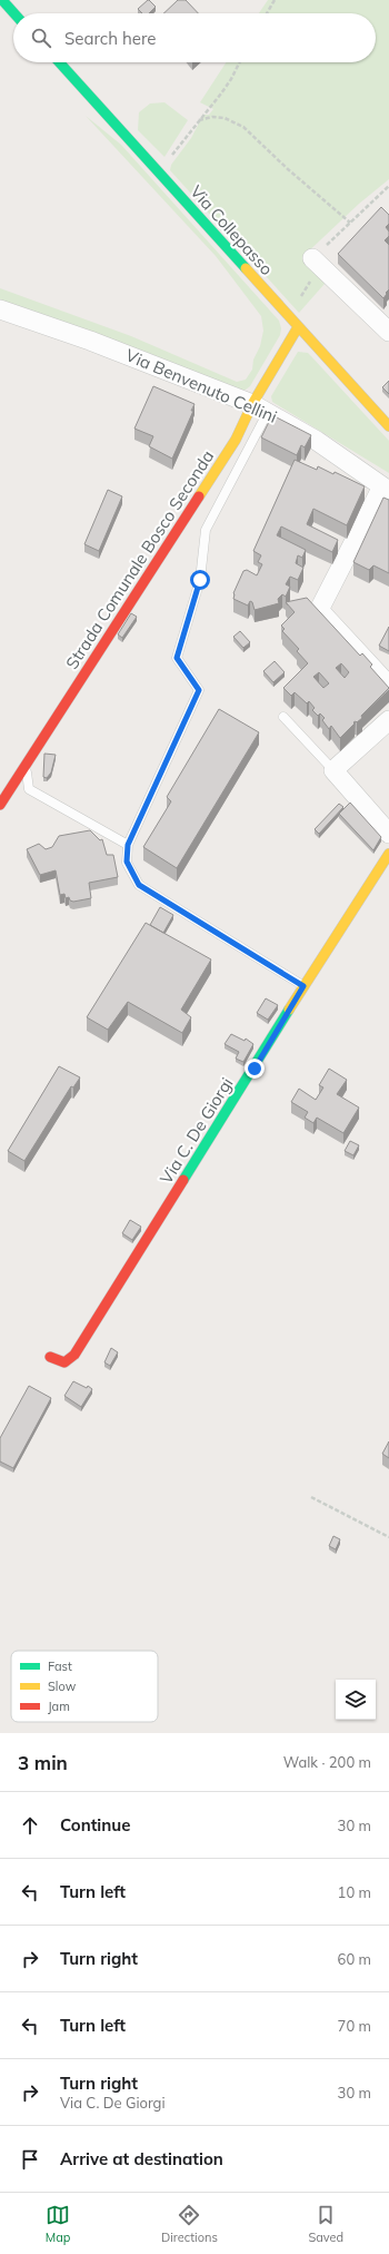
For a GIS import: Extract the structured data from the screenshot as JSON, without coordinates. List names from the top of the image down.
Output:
{
  "streets": {
    "street": [
      "Via Collepasso",
      "Via Benvenuto Cellini",
      "Strada Comunale Bosco Seconda",
      "Via C. De Giorgi"
    ]
  },
  "crossings": [
    ["Via Collepasso", "Strada Comunale Bosco Seconda"],
    ["Via Benvenuto Cellini", "Strada Comunale Bosco Seconda"]
  ],
  "legend": ["Fast", "Slow", "Jam"],
  "page": {
    "search": "Search here",
    "heading": ["3 min", "Walk · 200 m"],
    "list": [
      ["Continue", "30 m"],
      ["Turn left", "10 m"],
      ["Turn right", "60 m"],
      ["Turn left", "70 m"],
      ["Turn right", "Via C. De Giorgi", "30 m"],
      "Arrive at destination"
    ],
    "nav": ["Map", "Directions", "Saved"]
  }
}
